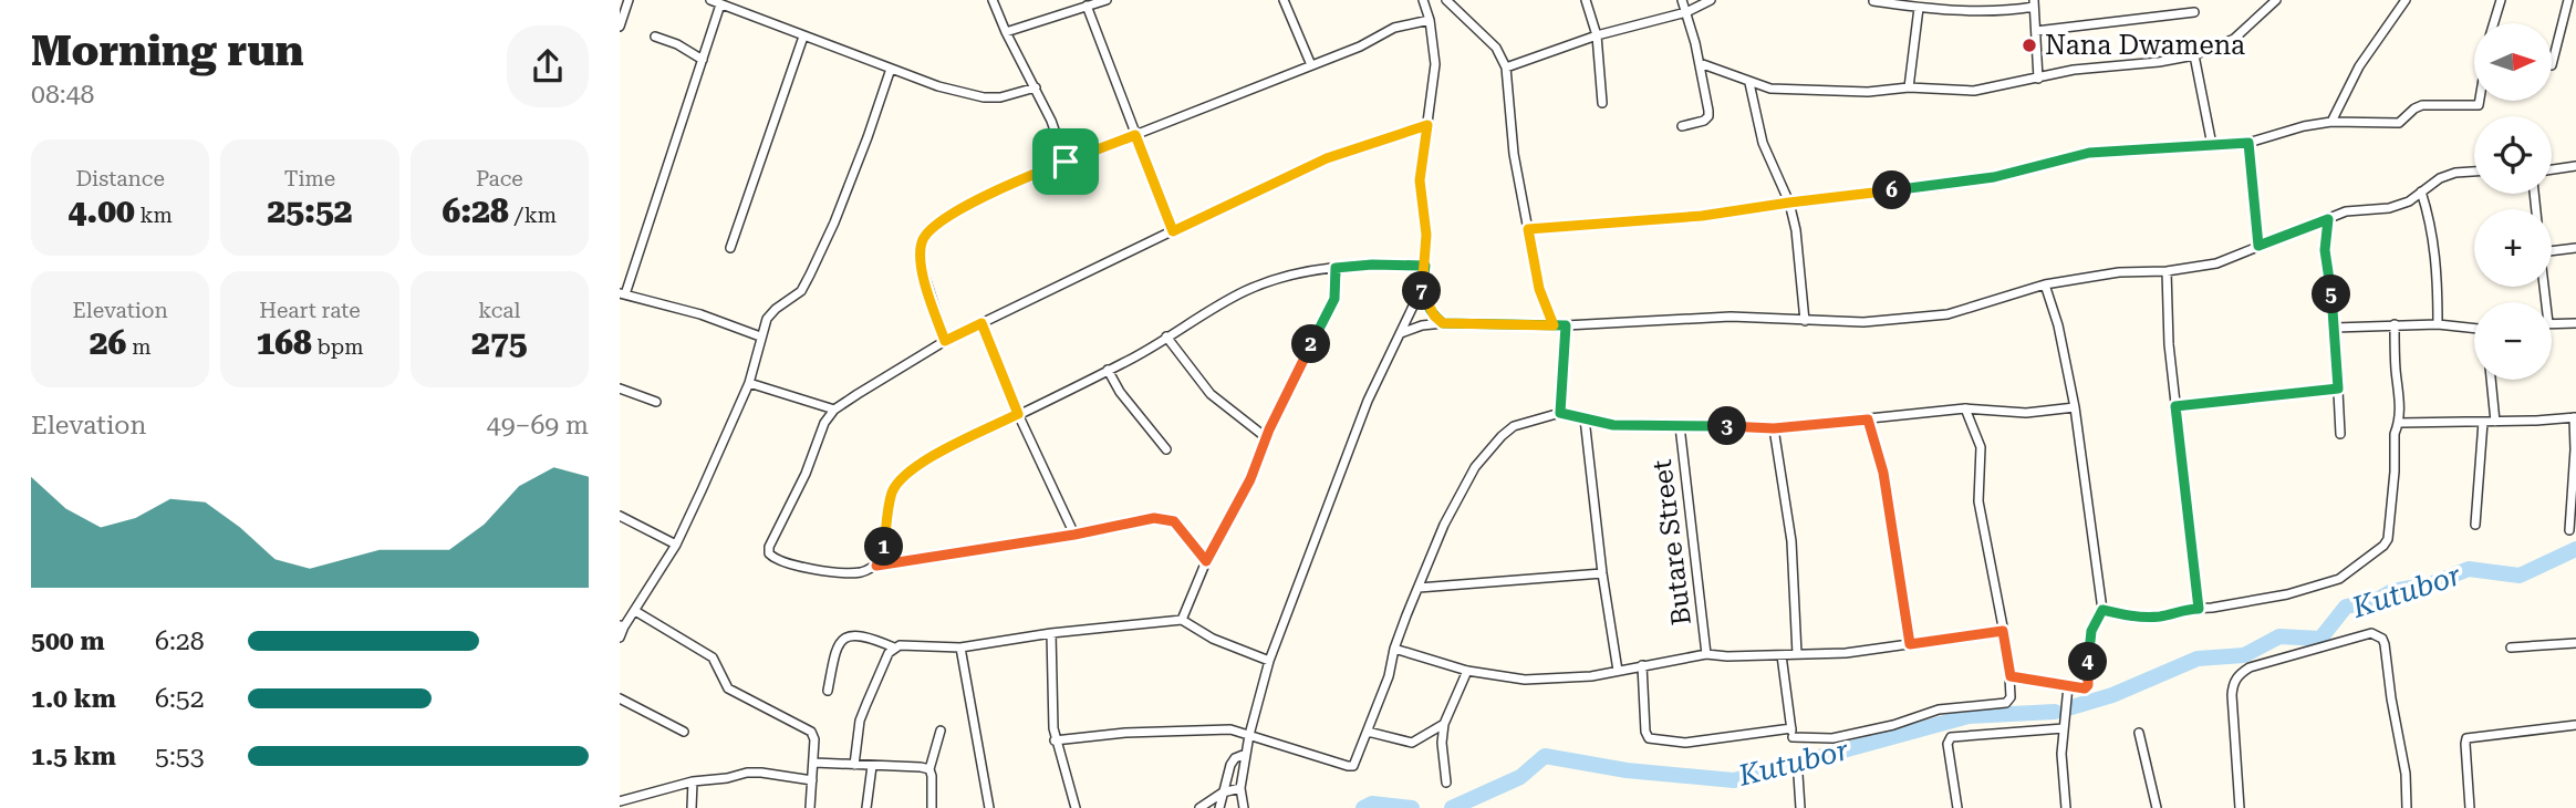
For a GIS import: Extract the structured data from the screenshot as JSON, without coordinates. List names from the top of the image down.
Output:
{
  "streets": {
    "street": ["Butare Street"]
  },
  "water": ["Kutubor"],
  "places": ["Nana Dwamena"],
  "north": "right",
  "page": {
    "heading": ["Morning run", "08:48"],
    "map_buttons": ["+", "−"],
    "stats": [
      ["Distance", "4.00 km"],
      ["Time", "25:52"],
      ["Pace", "6:28 /km"],
      ["Elevation", "26 m"],
      ["Heart rate", "168 bpm"],
      ["kcal", "275"]
    ],
    "pins": [
      "6",
      "7",
      "5",
      "2",
      "3",
      "1",
      "4"
    ],
    "chart": ["Elevation", "49–69 m"],
    "list": [
      {
        "name": "500 m",
        "note": "6:28"
      },
      {
        "name": "1.0 km",
        "note": "6:52"
      },
      {
        "name": "1.5 km",
        "note": "5:53"
      }
    ]
  }
}
